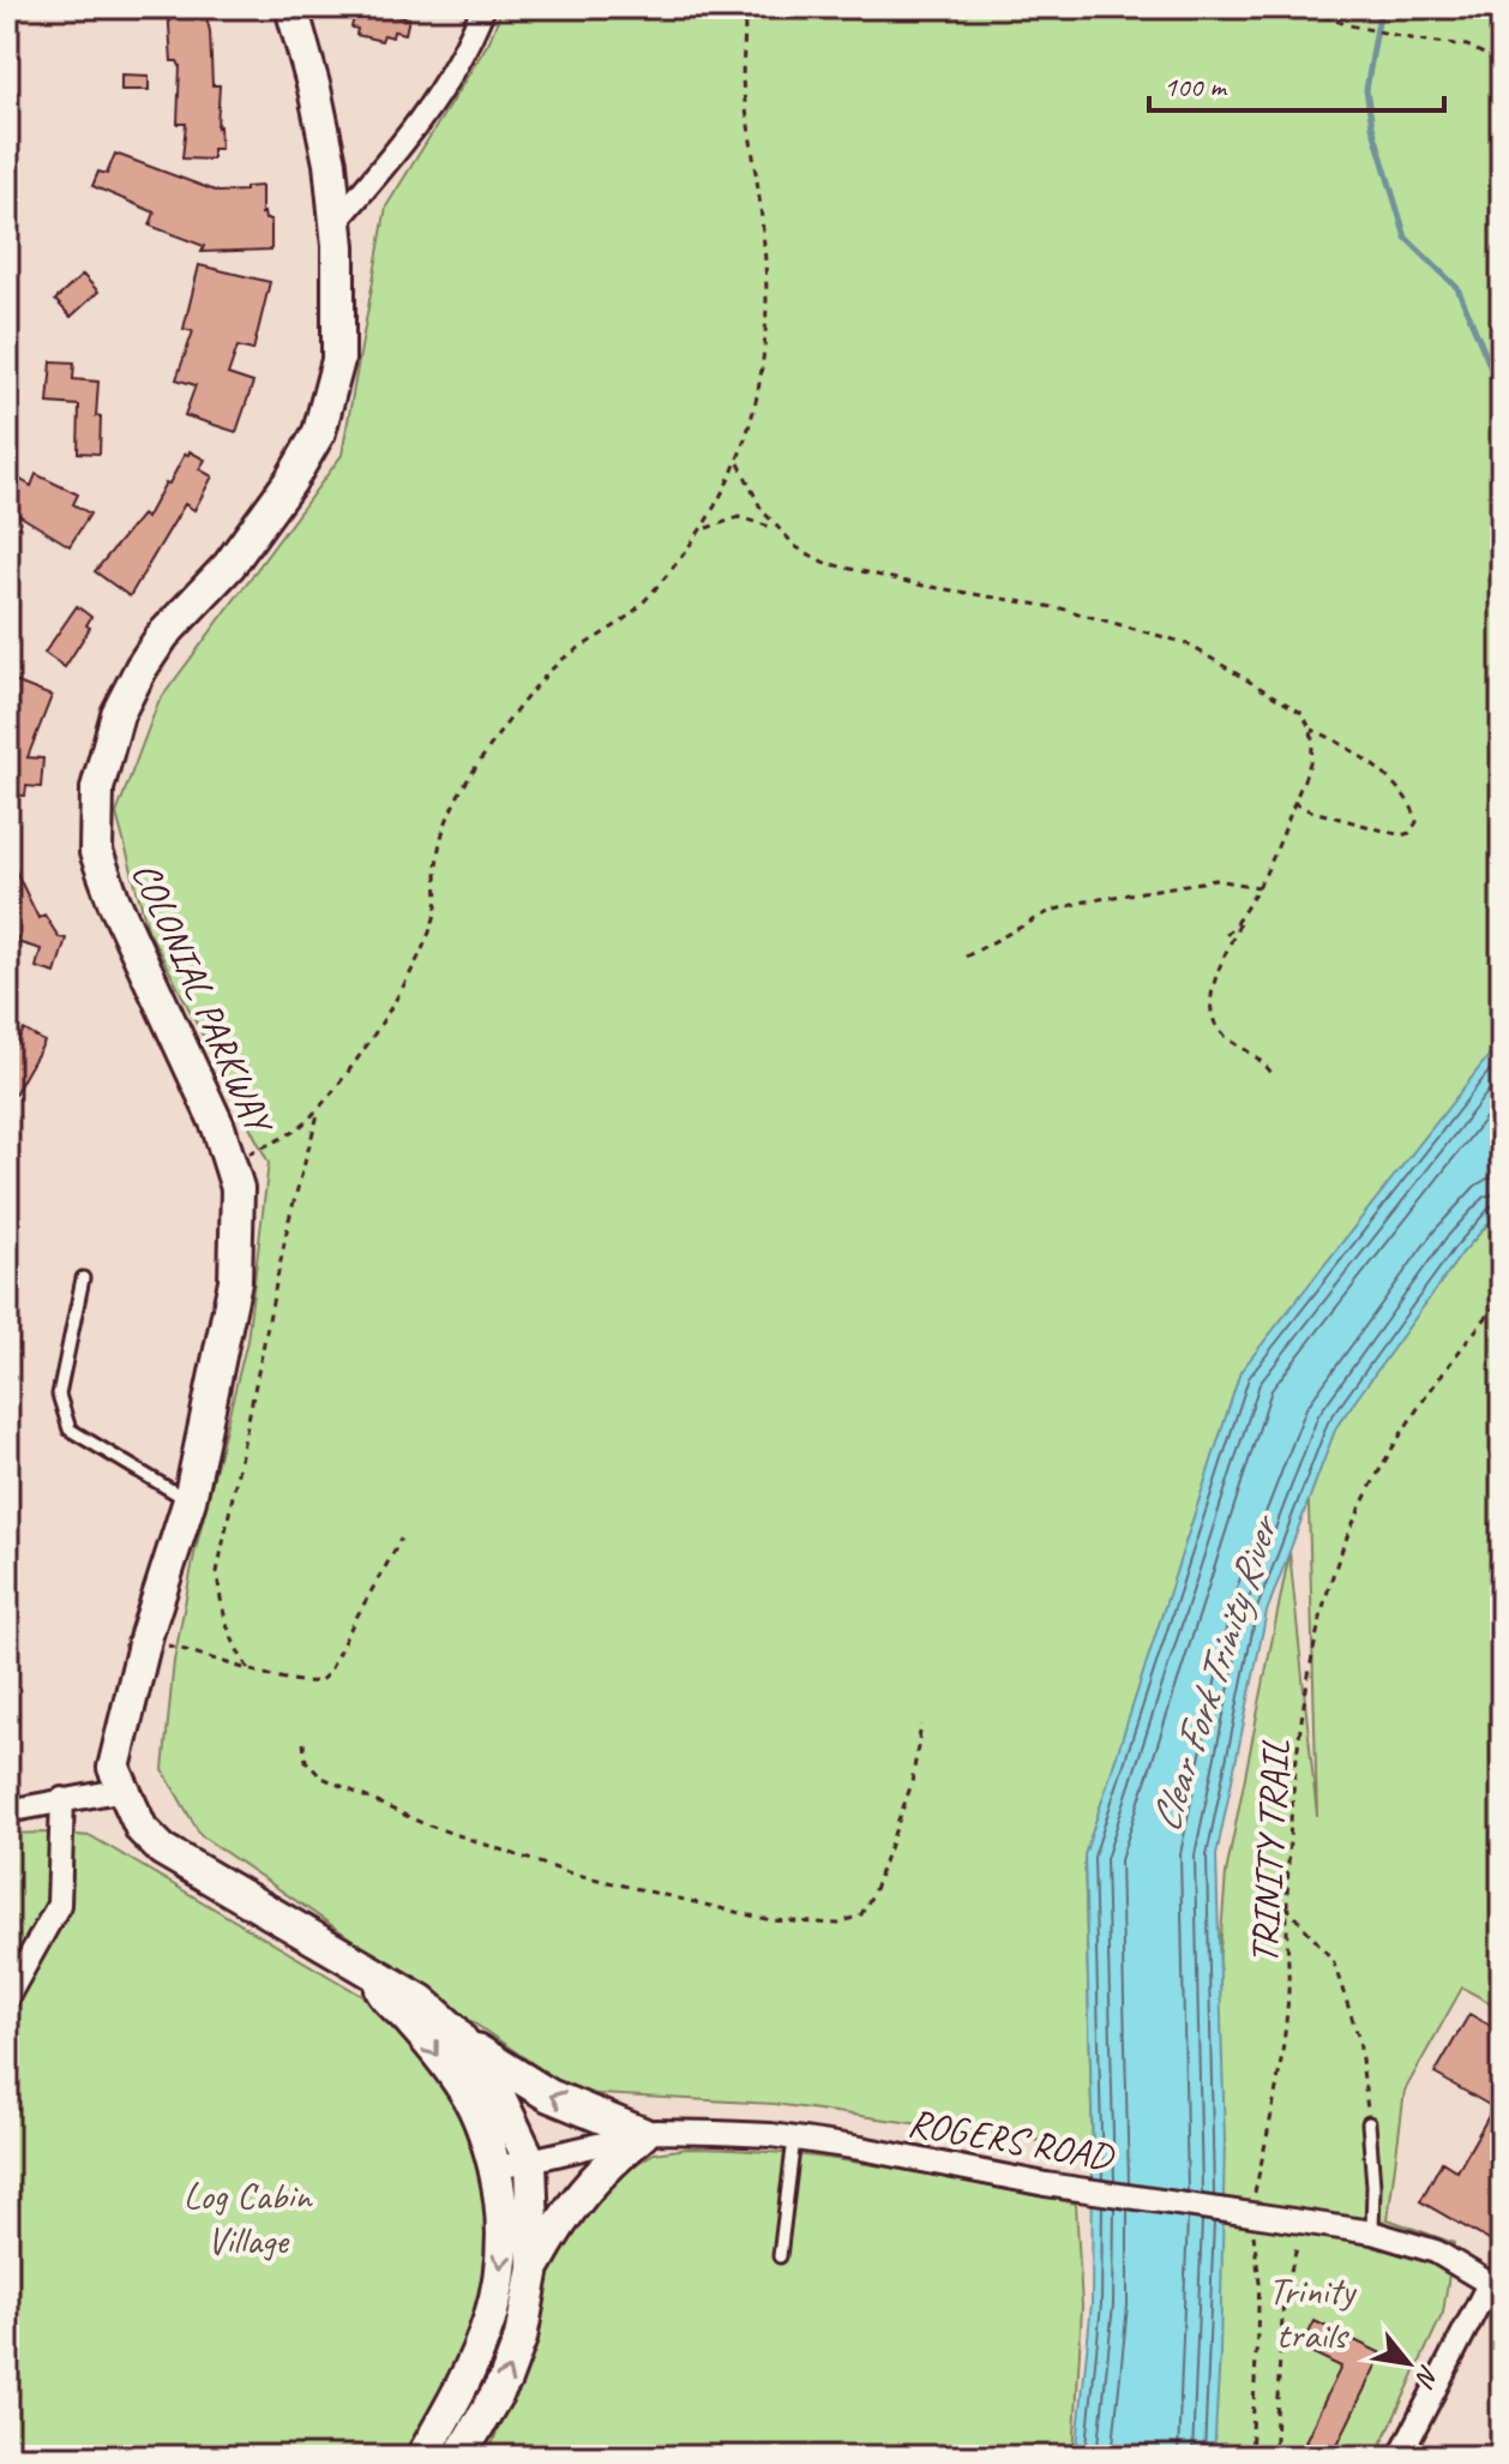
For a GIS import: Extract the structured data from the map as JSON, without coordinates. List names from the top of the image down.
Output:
{
  "streets": {
    "street": ["COLONIAL PARKWAY", "ROGERS ROAD"],
    "path": ["TRINITY TRAIL"]
  },
  "water": ["Clear Fork Trinity River"],
  "parks": ["Log Cabin Village", "Trinity trails"],
  "scale_bar": "100 m",
  "north": "bottom right"
}
